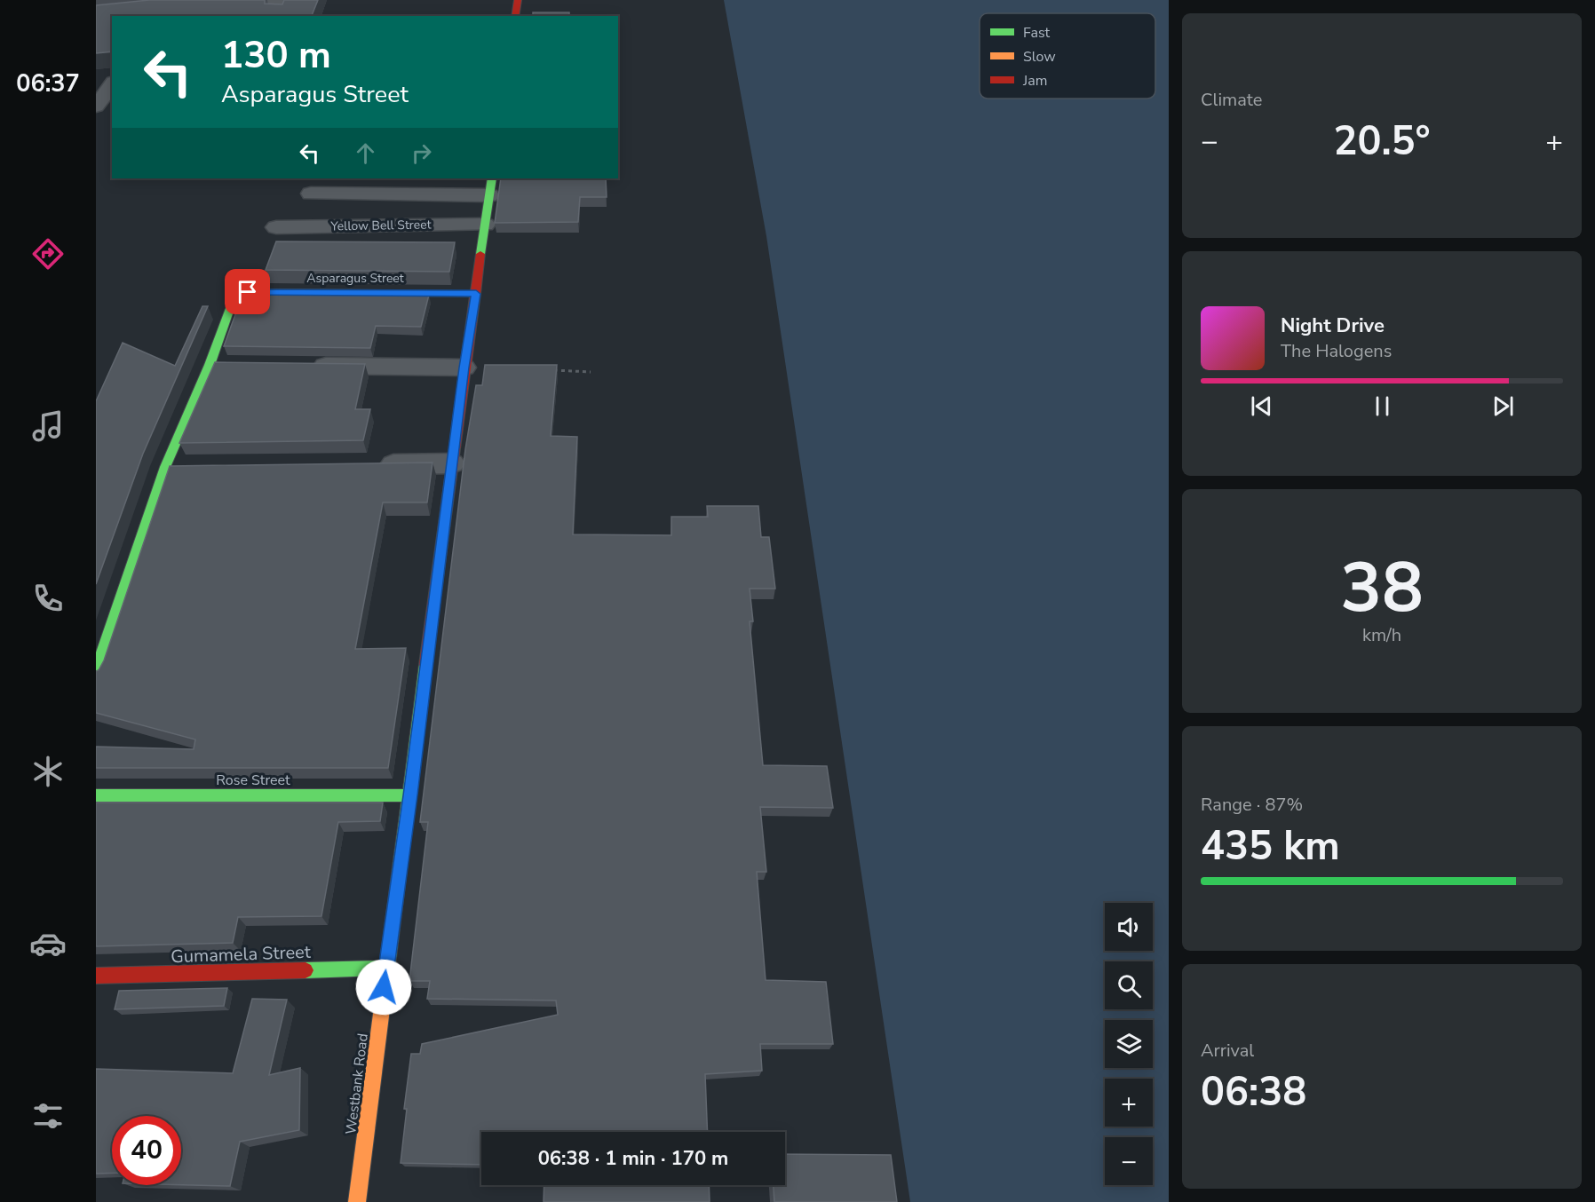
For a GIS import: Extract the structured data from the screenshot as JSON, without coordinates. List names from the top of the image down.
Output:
{
  "streets": {
    "street": [
      "Yellow Bell Street",
      "Asparagus Street",
      "Rose Street",
      "Gumamela Street",
      "Westbank Road"
    ]
  },
  "crossings": [
    ["Yellow Bell Street", "Westbank Road"],
    ["Asparagus Street", "Westbank Road"],
    ["Rose Street", "Westbank Road"],
    ["Gumamela Street", "Westbank Road"]
  ],
  "legend": ["Fast", "Slow", "Jam"],
  "page": {
    "tabs": "06:37",
    "tile": [
      "Climate",
      ["38", "km/h"],
      ["Range · 87%", "435 km"],
      ["Arrival", "06:38"]
    ],
    "turn": ["130 m", "Asparagus Street"],
    "heat": ["−", "20.5°", "+"],
    "song": ["Night Drive", "The Halogens"],
    "map_buttons": ["+", "−"],
    "limit": "40",
    "trip": "06:38 · 1 min · 170 m"
  }
}
